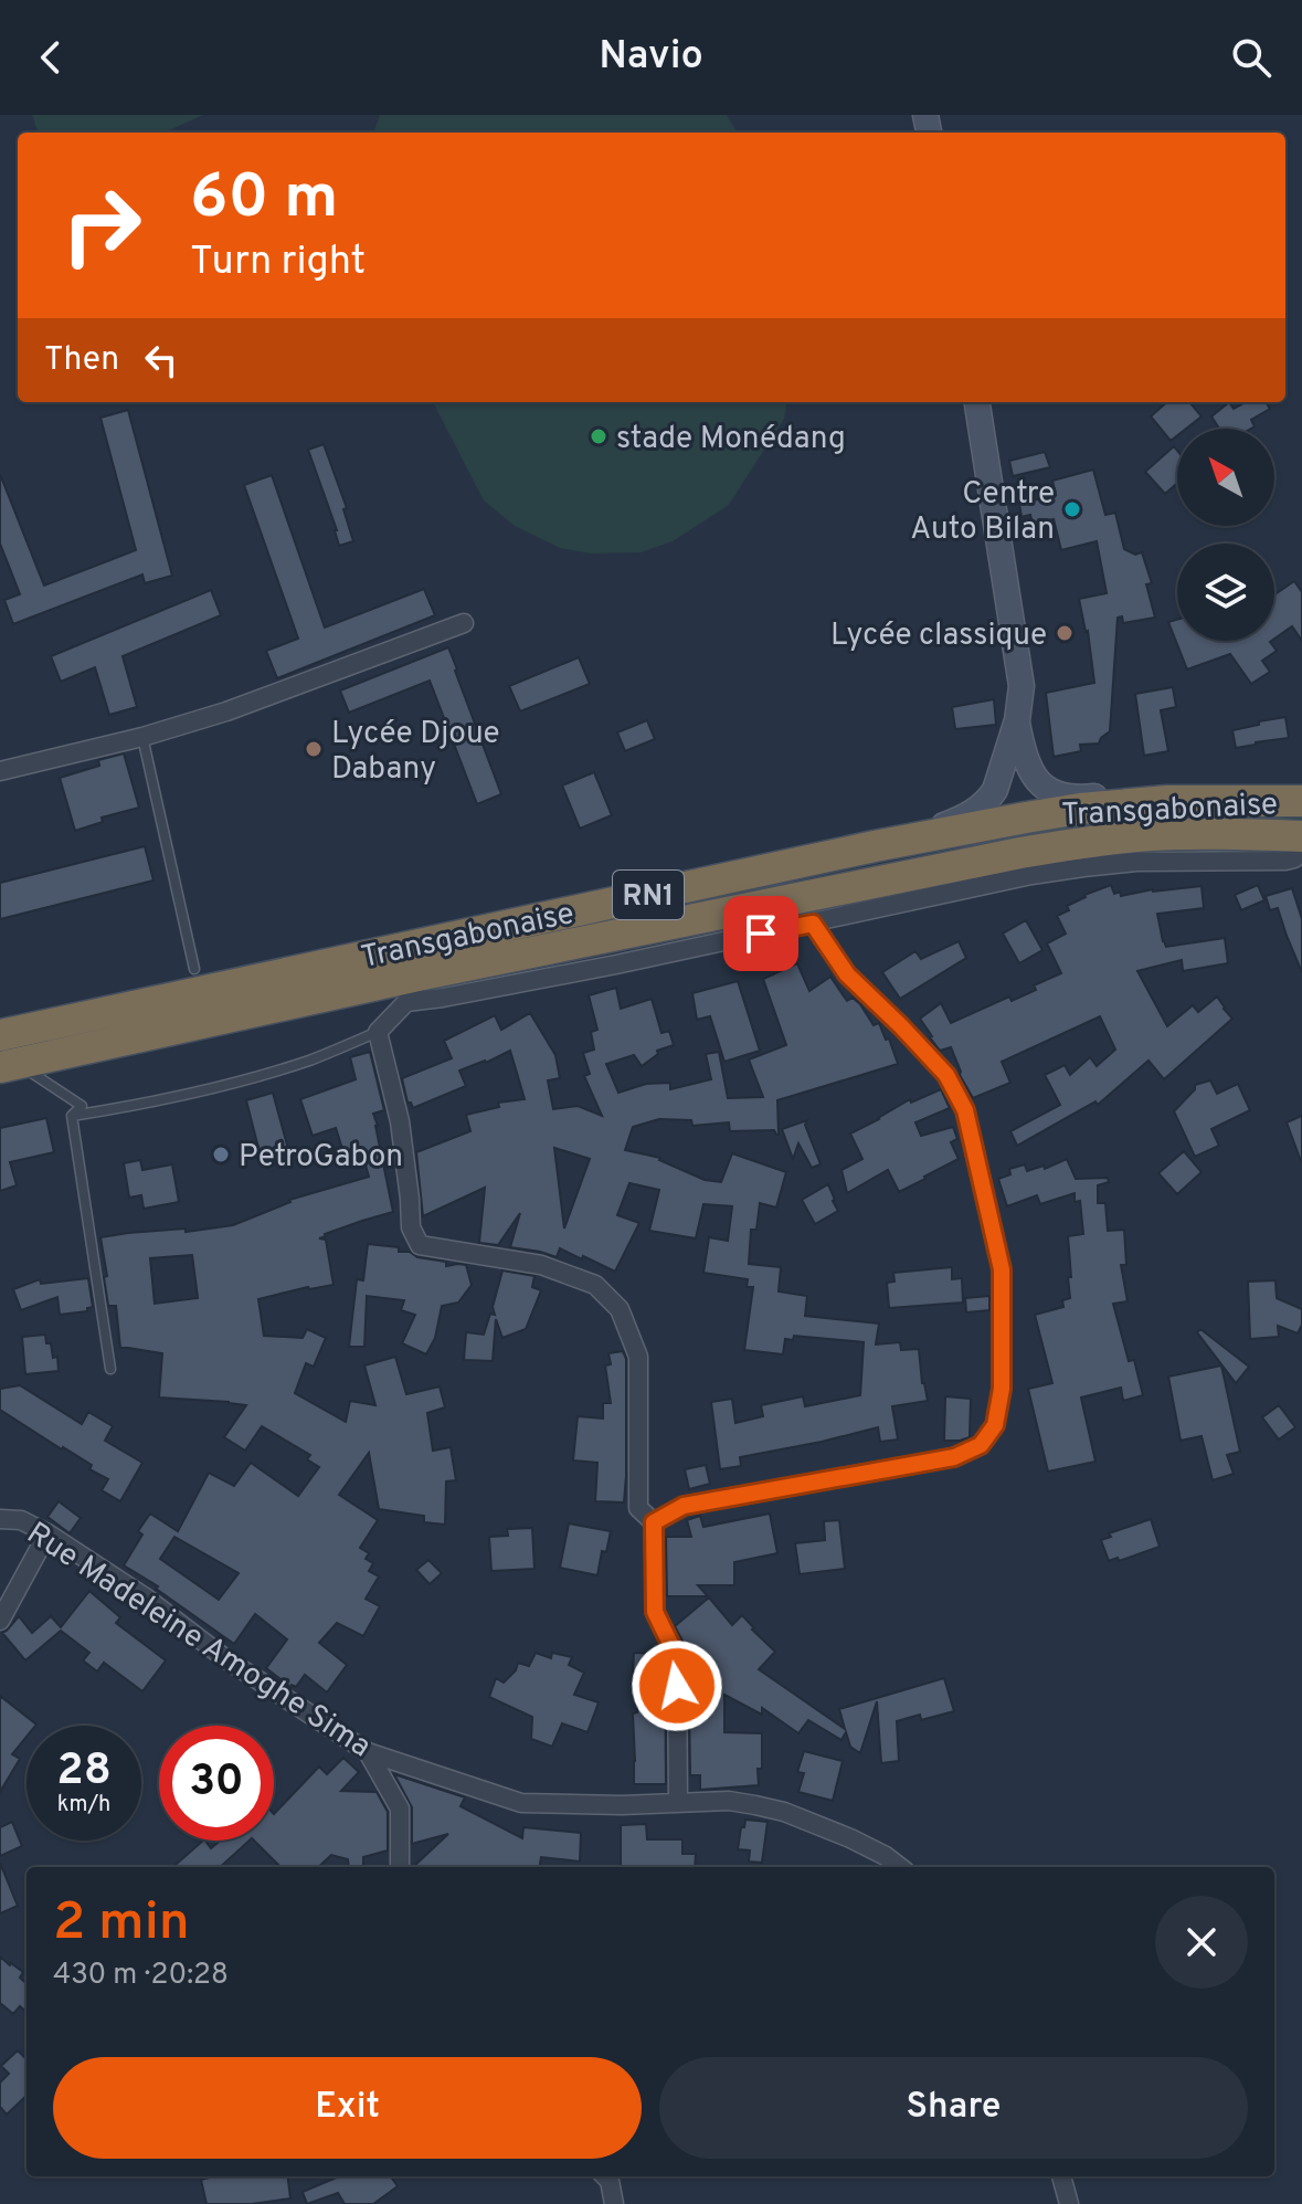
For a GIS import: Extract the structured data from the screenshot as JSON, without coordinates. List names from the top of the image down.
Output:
{
  "streets": {
    "highway": ["Transgabonaise", "RN1"],
    "street": ["Rue Madeleine Amoghe Sima"]
  },
  "places": [
    "stade Monédang",
    "Centre Auto Bilan",
    "Lycée classique",
    "Lycée Djoue Dabany",
    "PetroGabon"
  ],
  "north": "top left",
  "page": {
    "header": "Navio",
    "turn": ["60 m", "Turn right"],
    "then": "Then",
    "speed": "28 km/h",
    "limit": "30",
    "heading": ["2 min", "430 m · 20:28"],
    "buttons": ["Exit", "Share"]
  }
}
